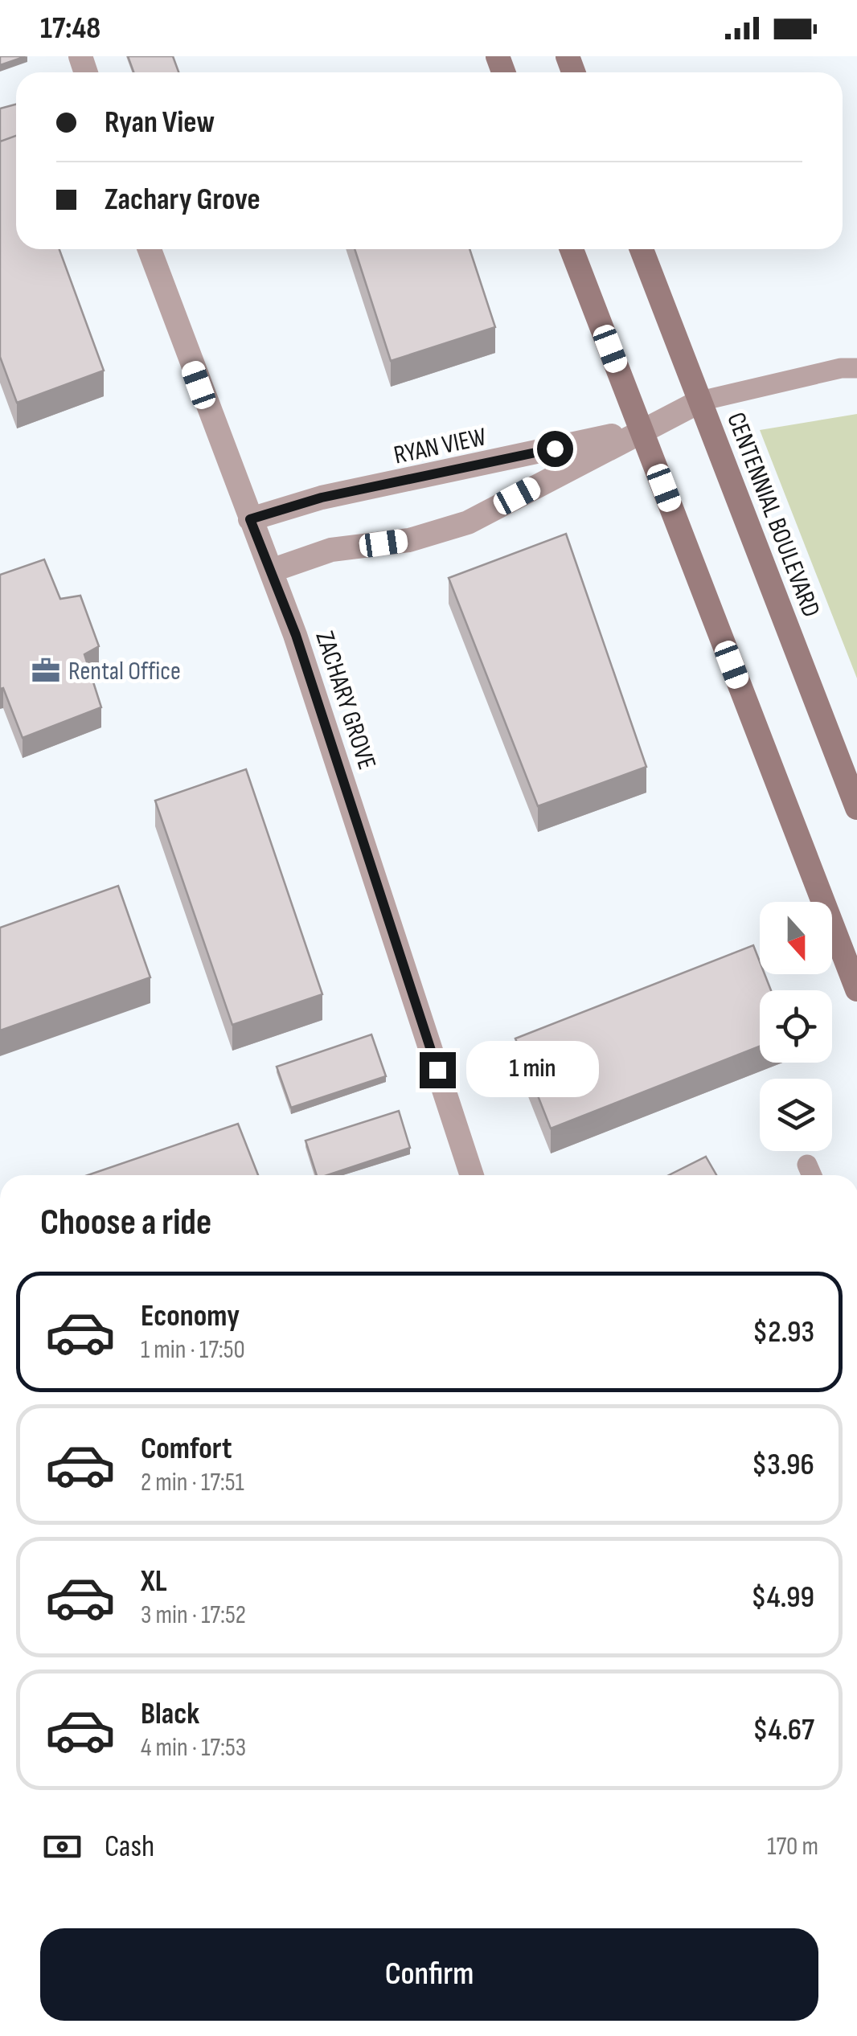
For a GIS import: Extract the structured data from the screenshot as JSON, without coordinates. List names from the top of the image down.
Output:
{
  "streets": {
    "main road": ["CENTENNIAL BOULEVARD"],
    "street": ["RYAN VIEW", "ZACHARY GROVE"]
  },
  "crossings": [
    ["RYAN VIEW", "CENTENNIAL BOULEVARD"],
    ["RYAN VIEW", "ZACHARY GROVE"]
  ],
  "places": {
    "office": ["Rental Office"]
  },
  "north": "bottom",
  "page": {
    "status": "17:48",
    "banner": ["Ryan View", "Zachary Grove"],
    "bubble": "1 min",
    "heading": "Choose a ride",
    "list": [
      {
        "name": "Economy",
        "note": "1 min · 17:50",
        "value": "$2.93"
      },
      {
        "name": "Comfort",
        "note": "2 min · 17:51",
        "value": "$3.96"
      },
      {
        "name": "XL",
        "note": "3 min · 17:52",
        "value": "$4.99"
      },
      {
        "name": "Black",
        "note": "4 min · 17:53",
        "value": "$4.67"
      }
    ],
    "pay": ["Cash", "170 m"],
    "buttons": "Confirm"
  }
}
